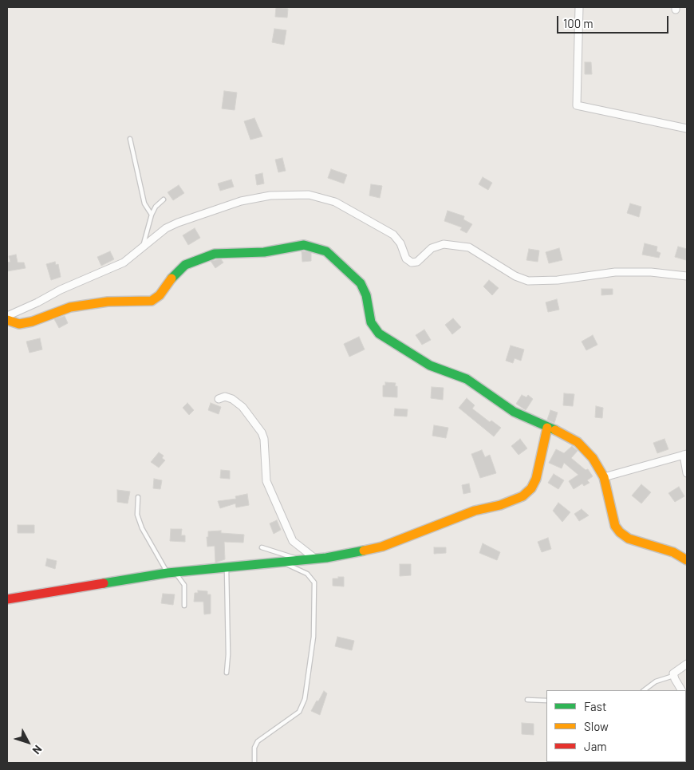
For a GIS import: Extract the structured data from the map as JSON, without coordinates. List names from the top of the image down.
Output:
{
  "legend": ["Fast", "Slow", "Jam"],
  "scale_bar": "100 m",
  "north": "bottom right"
}
